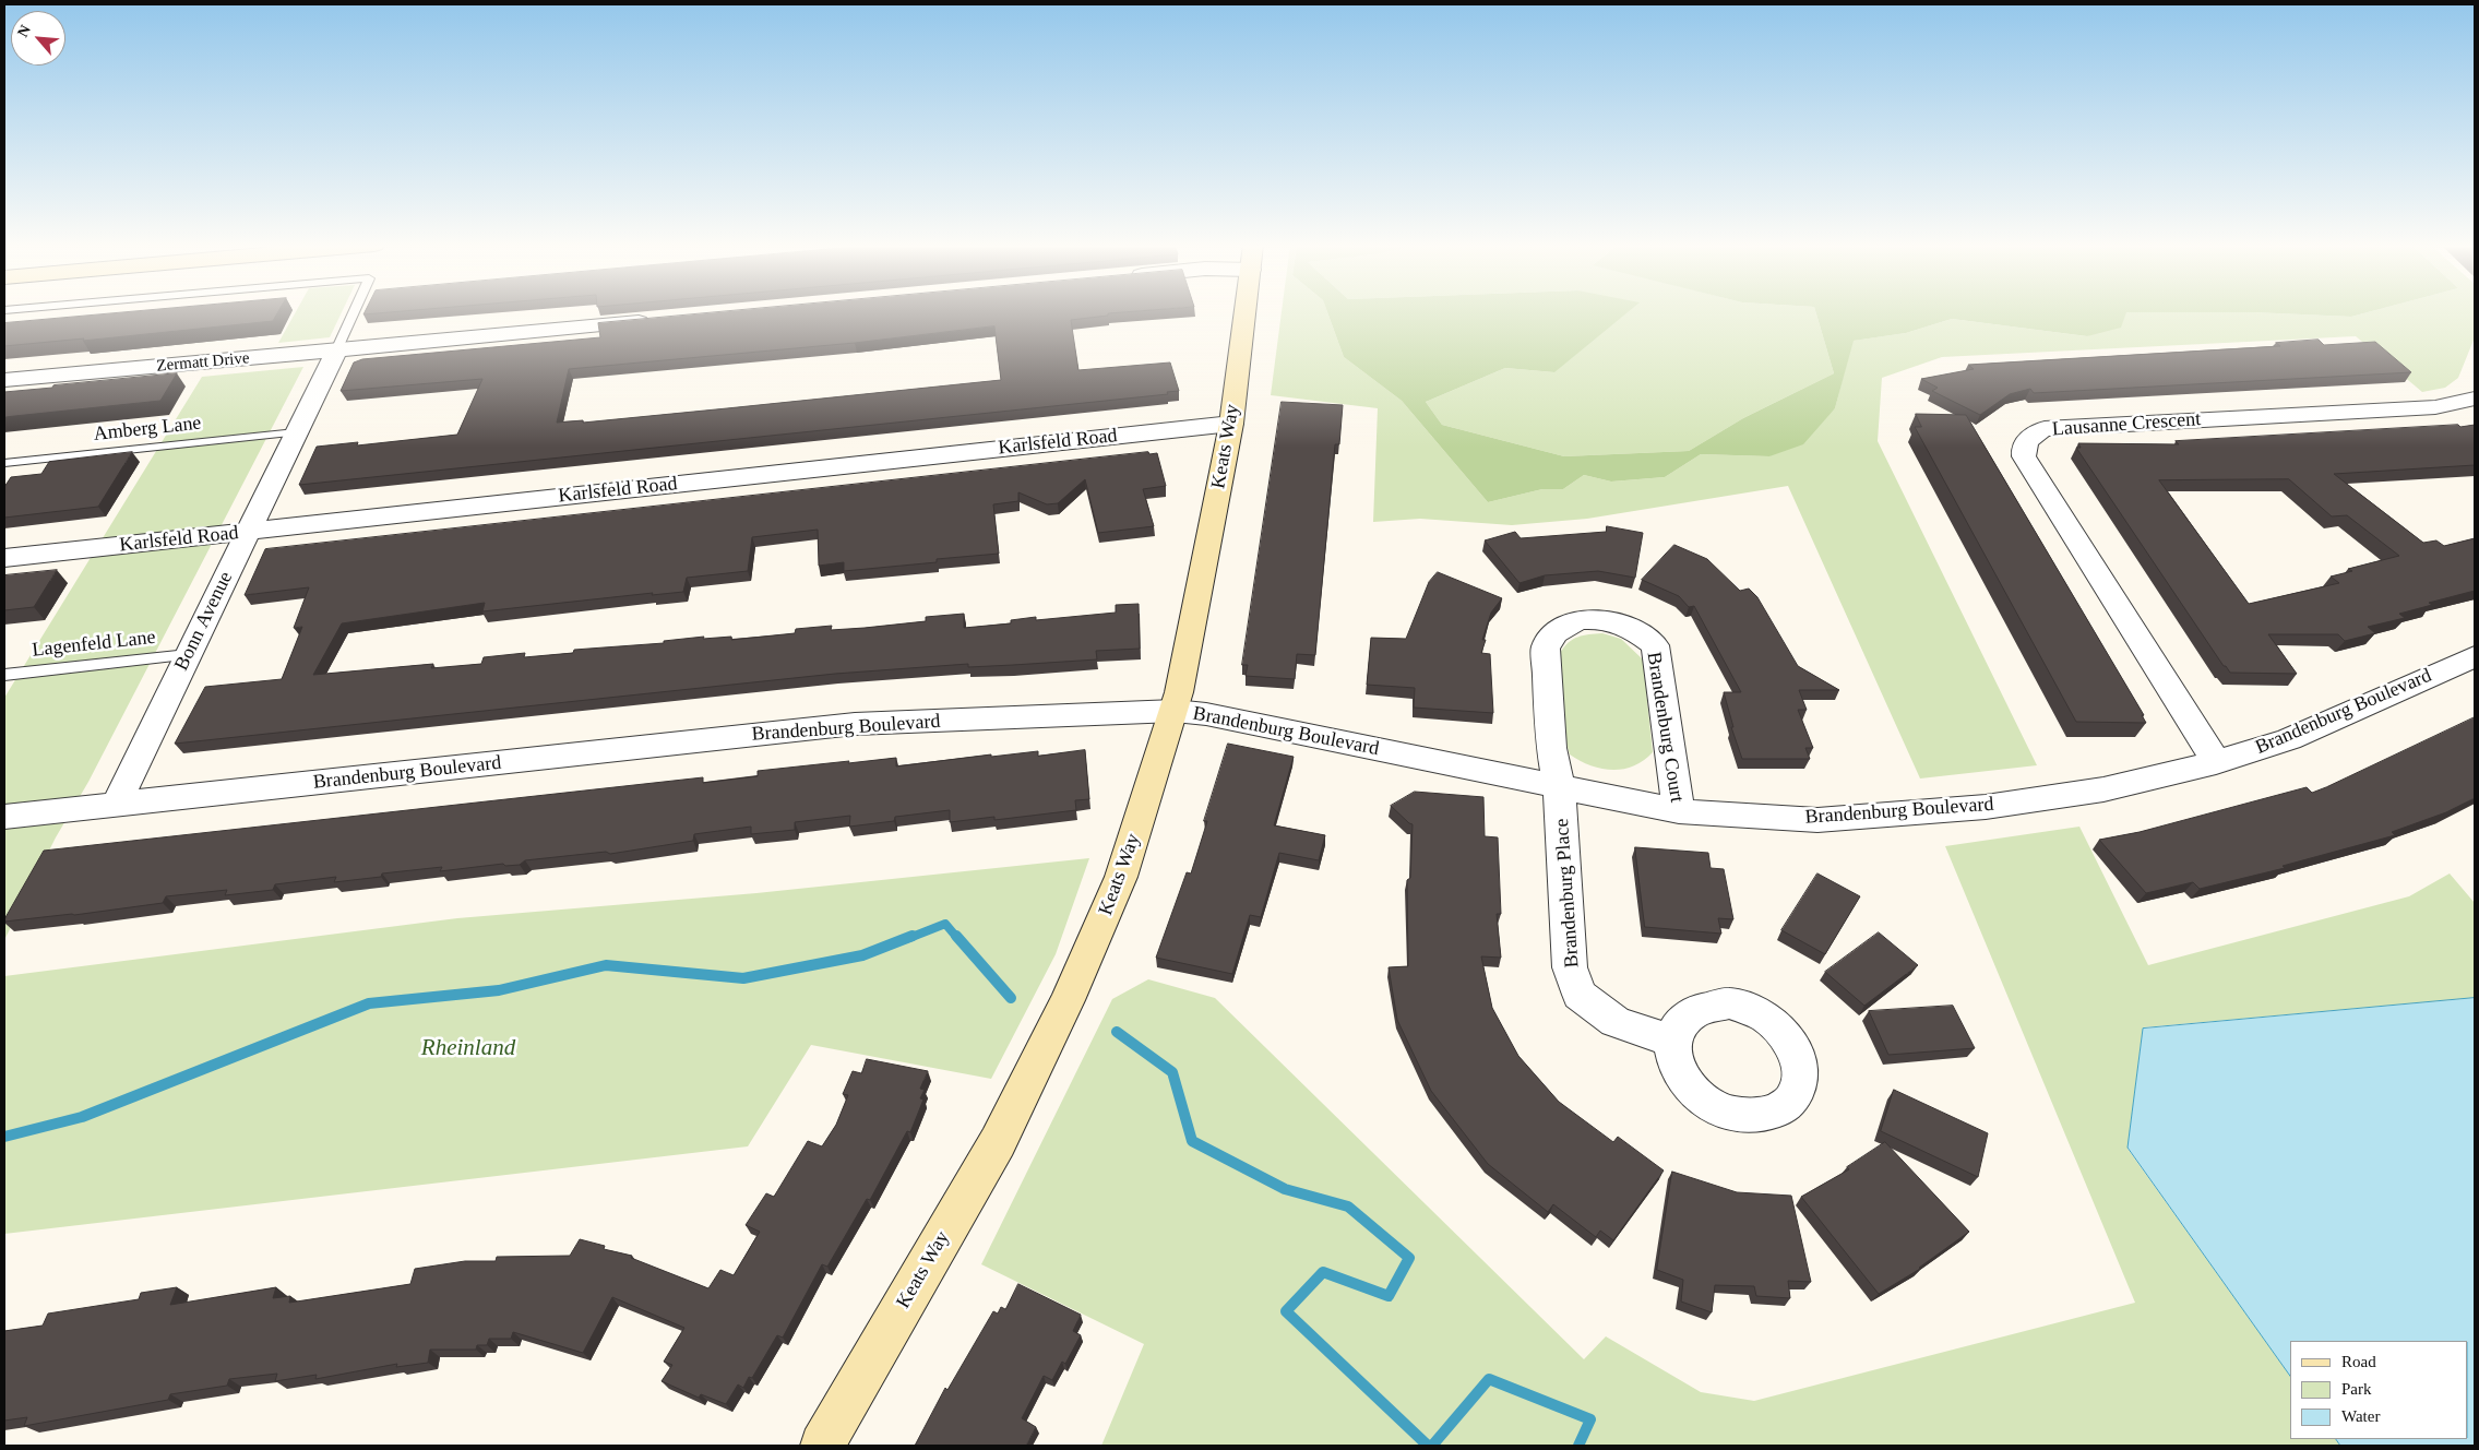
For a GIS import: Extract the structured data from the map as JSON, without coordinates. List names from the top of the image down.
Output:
{
  "streets": {
    "street": [
      "Zermatt Drive",
      "Lausanne Crescent",
      "Karlsfeld Road",
      "Keats Way",
      "Bonn Avenue",
      "Brandenburg Boulevard",
      "Brandenburg Court",
      "Brandenburg Place"
    ],
    "lane": ["Amberg Lane", "Lagenfeld Lane"]
  },
  "crossings": [
    ["Zermatt Drive", "Bonn Avenue"],
    ["Lausanne Crescent", "Brandenburg Boulevard"],
    ["Amberg Lane", "Bonn Avenue"],
    ["Karlsfeld Road", "Keats Way"],
    ["Karlsfeld Road", "Bonn Avenue"],
    ["Keats Way", "Brandenburg Boulevard"],
    ["Bonn Avenue", "Lagenfeld Lane"],
    ["Bonn Avenue", "Brandenburg Boulevard"],
    ["Brandenburg Boulevard", "Brandenburg Court"],
    ["Brandenburg Boulevard", "Brandenburg Place"],
    ["Brandenburg Court", "Brandenburg Place"]
  ],
  "parks": ["Rheinland"],
  "legend": ["Road", "Park", "Water"],
  "north": "top left"
}
